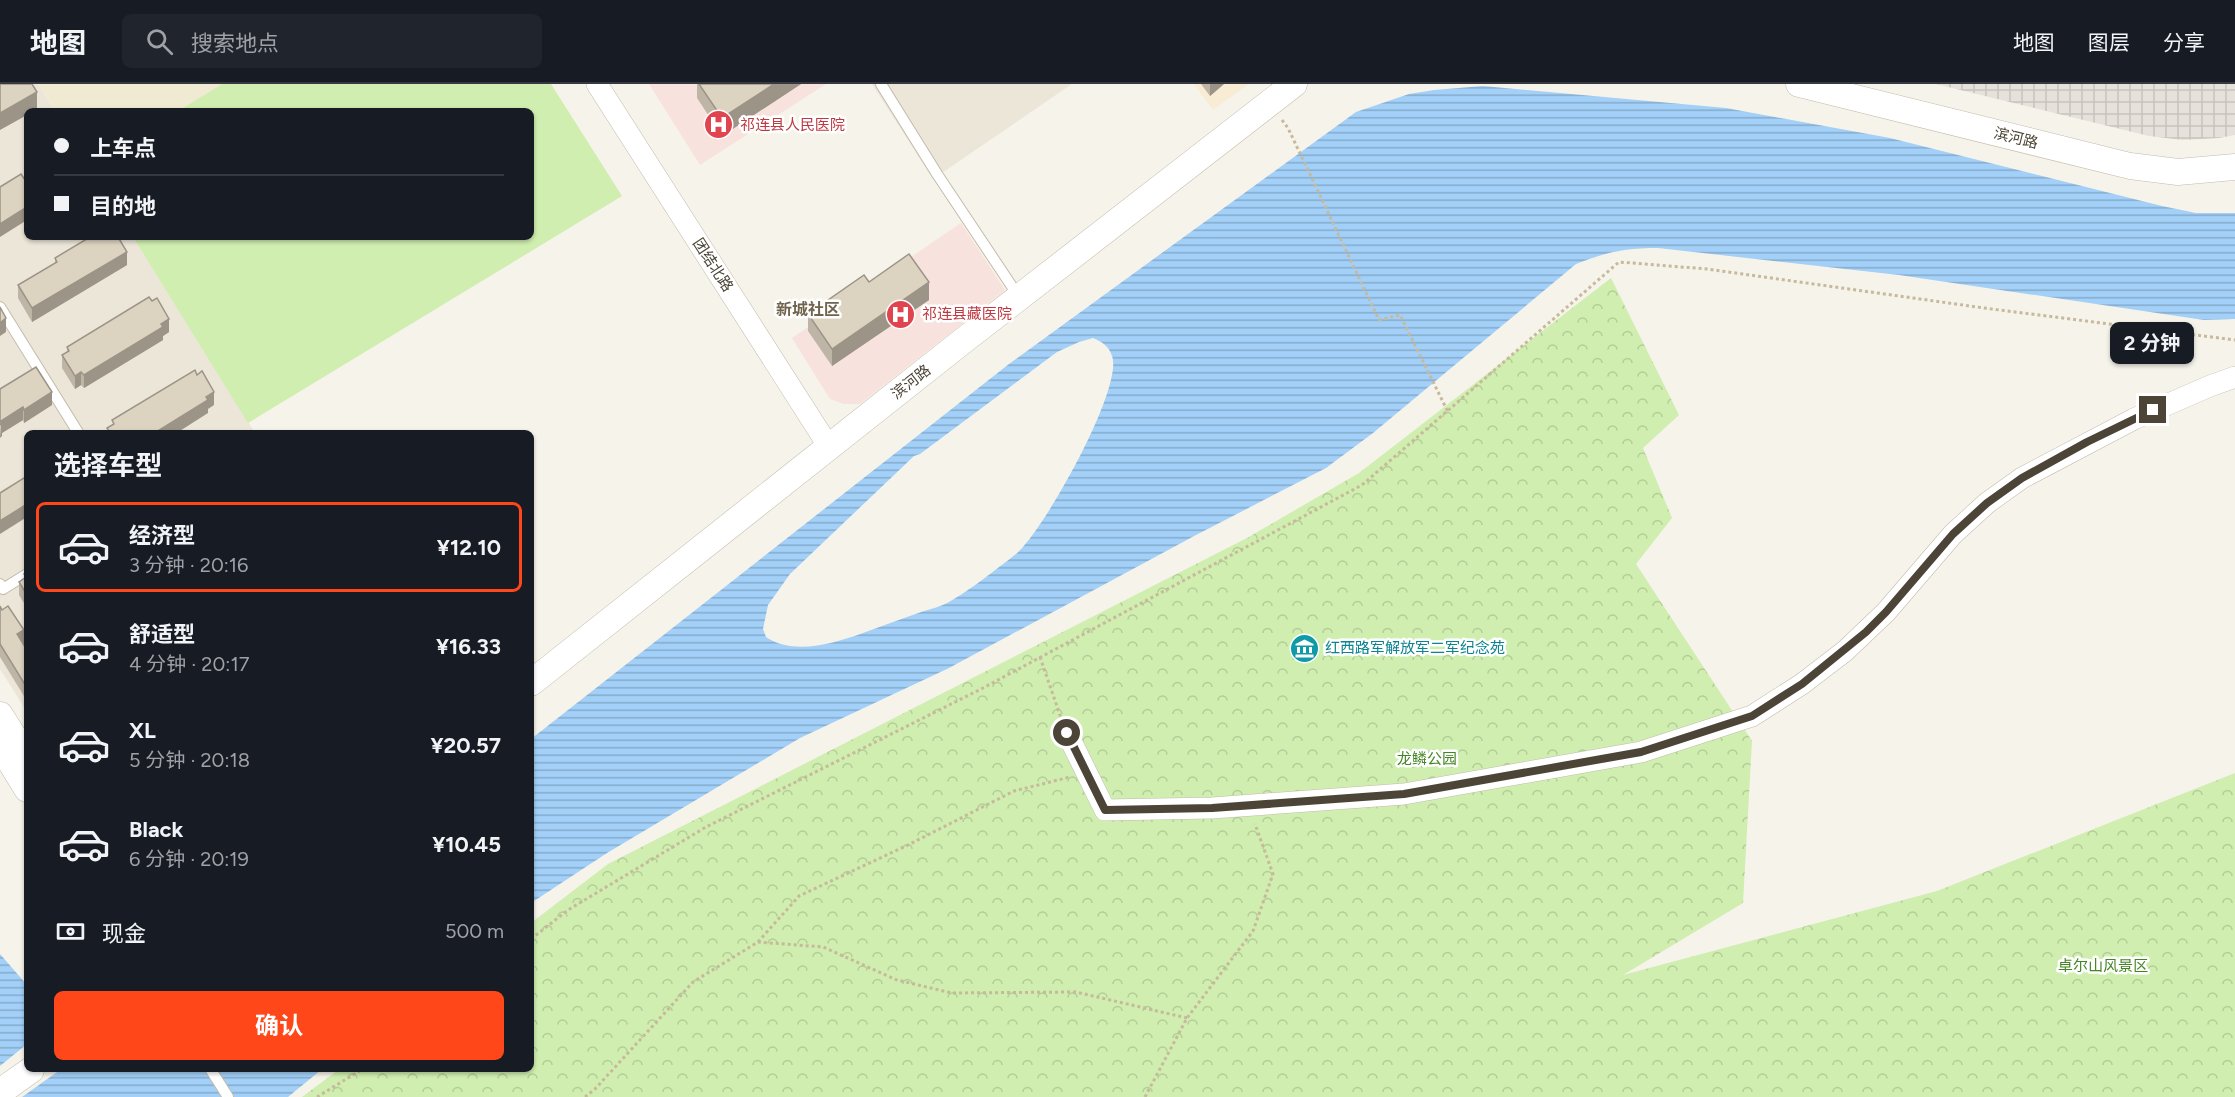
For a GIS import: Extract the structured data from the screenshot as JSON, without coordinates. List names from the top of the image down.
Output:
{
  "streets": {
    "street": ["滨河路", "团结北路"]
  },
  "crossings": [
    ["滨河路", "团结北路"]
  ],
  "districts": ["新城社区"],
  "parks": ["龙鳞公园", "卓尔山风景区"],
  "places": {
    "hospital": ["祁连县人民医院", "祁连县藏医院"],
    "museum": ["红西路军解放军二军纪念苑"]
  },
  "page": {
    "header": "地图",
    "search": "搜索地点",
    "nav": ["地图", "图层", "分享"],
    "banner": ["上车点", "目的地"],
    "bubble": "2 分钟",
    "heading": "选择车型",
    "list": [
      {
        "name": "经济型",
        "note": "3 分钟 · 20:16",
        "value": "¥12.10"
      },
      {
        "name": "舒适型",
        "note": "4 分钟 · 20:17",
        "value": "¥16.33"
      },
      {
        "name": "XL",
        "note": "5 分钟 · 20:18",
        "value": "¥20.57"
      },
      {
        "name": "Black",
        "note": "6 分钟 · 20:19",
        "value": "¥10.45"
      }
    ],
    "pay": ["现金", "500 m"],
    "buttons": "确认"
  }
}
